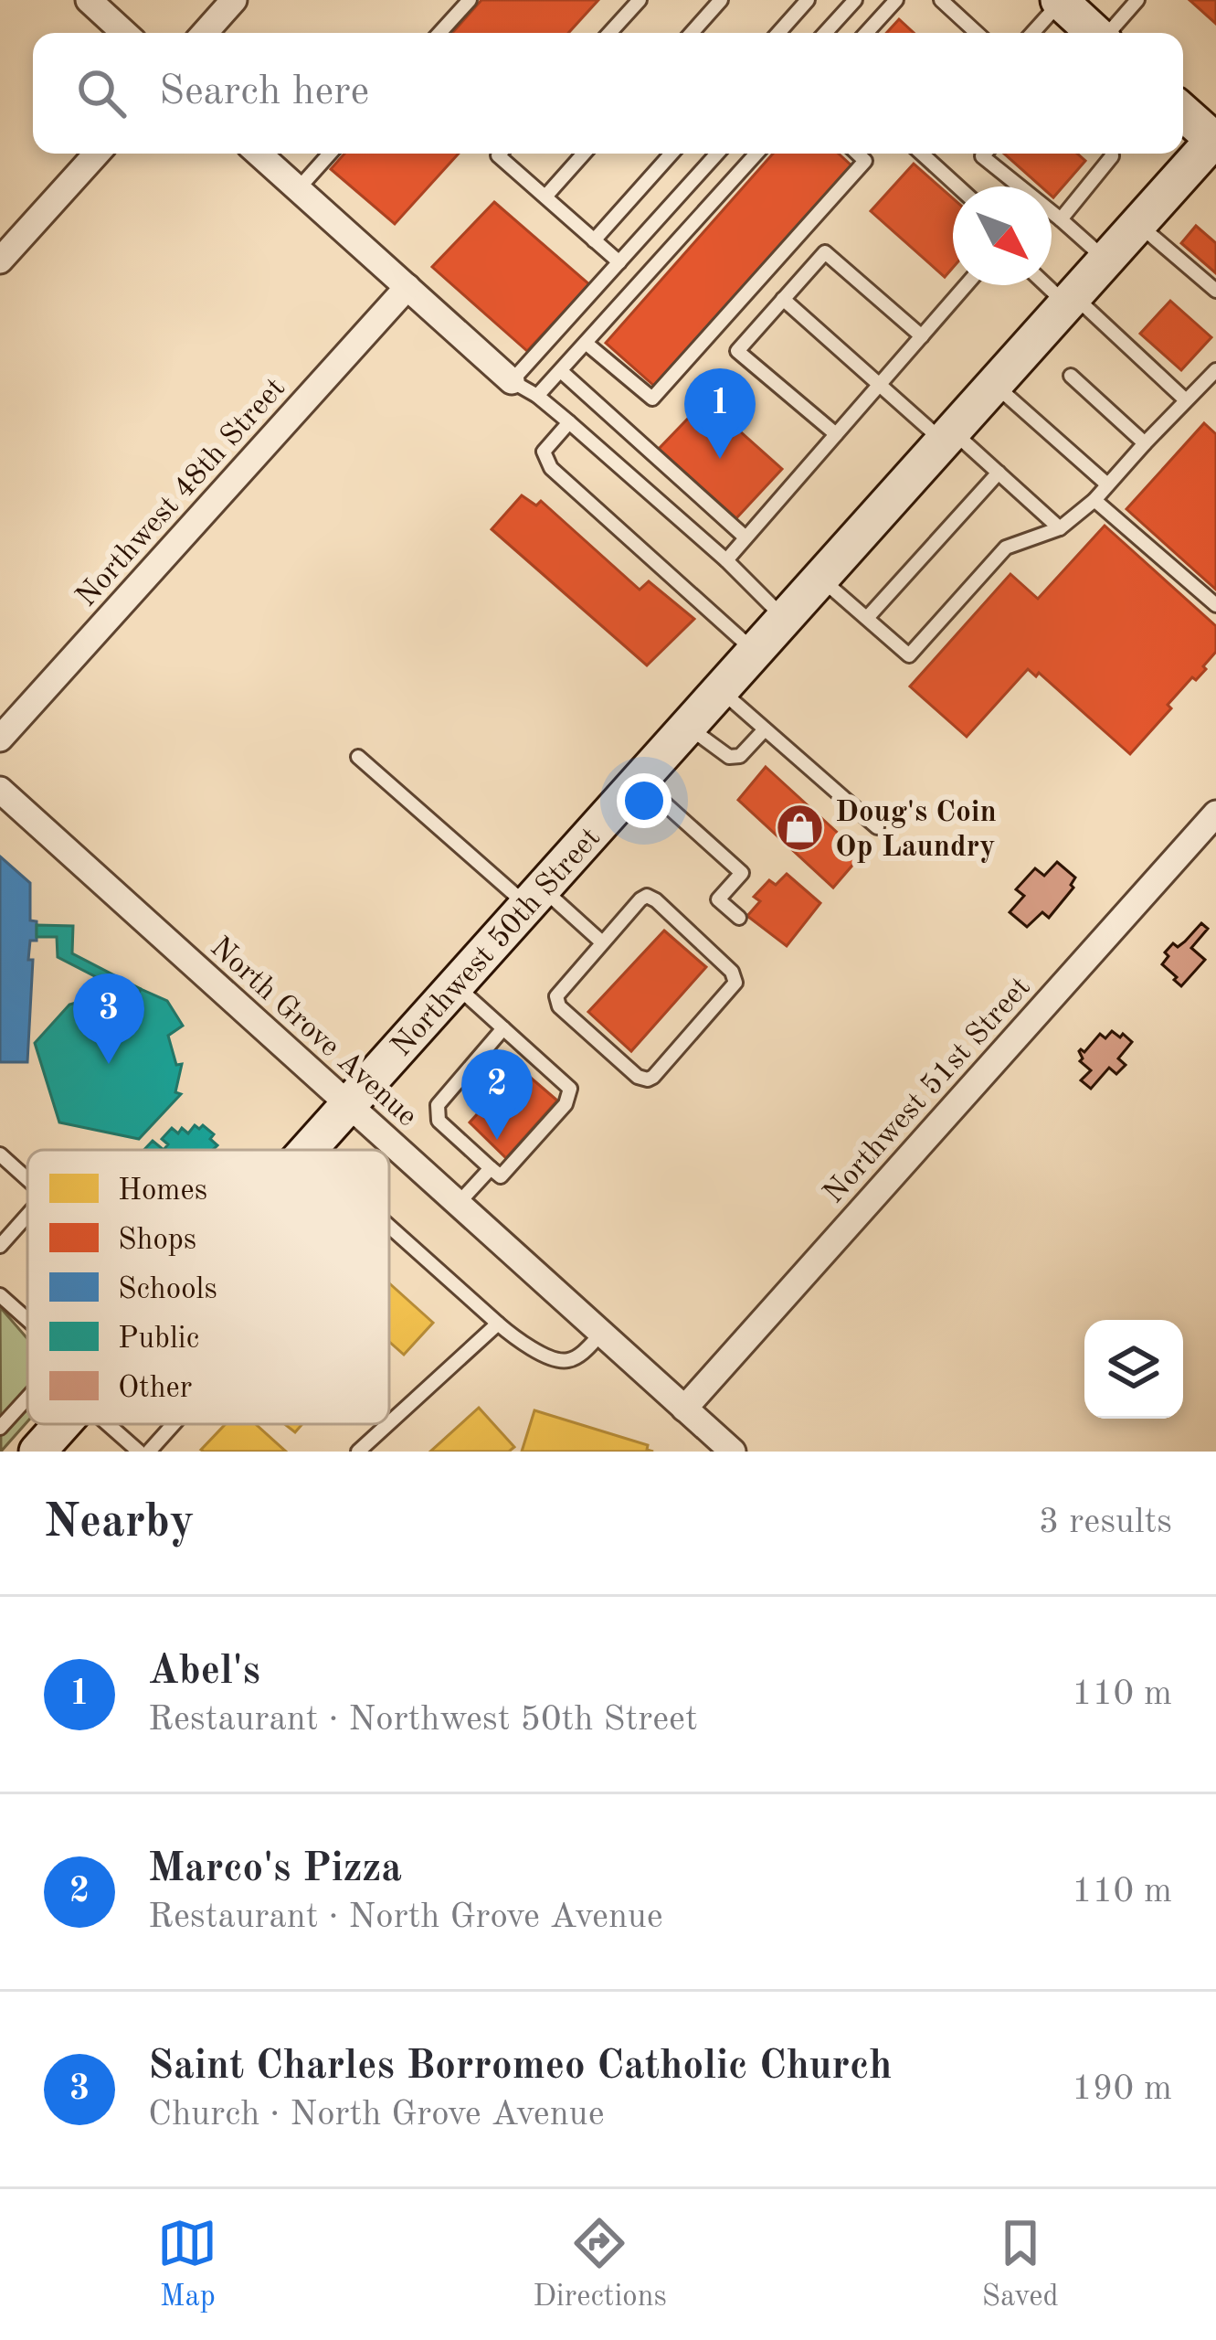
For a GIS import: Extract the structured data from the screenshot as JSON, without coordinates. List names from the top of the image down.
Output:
{
  "streets": {
    "main road": ["Northwest 50th Street"],
    "street": ["Northwest 48th Street", "North Grove Avenue", "Northwest 51st Street"]
  },
  "crossings": [
    ["Northwest 50th Street", "North Grove Avenue"],
    ["North Grove Avenue", "Northwest 51st Street"]
  ],
  "places": {
    "shop": ["Doug's Coin Op Laundry"]
  },
  "legend": [
    "Homes",
    "Shops",
    "Schools",
    "Public",
    "Other"
  ],
  "north": "bottom right",
  "page": {
    "search": "Search here",
    "pins": ["1", "3", "2"],
    "heading": ["Nearby", "3 results"],
    "list": [
      {
        "mark": "1",
        "name": "Abel's",
        "note": "Restaurant · Northwest 50th Street",
        "value": "110 m"
      },
      {
        "mark": "2",
        "name": "Marco's Pizza",
        "note": "Restaurant · North Grove Avenue",
        "value": "110 m"
      },
      {
        "mark": "3",
        "name": "Saint Charles Borromeo Catholic Church",
        "note": "Church · North Grove Avenue",
        "value": "190 m"
      }
    ],
    "nav": ["Map", "Directions", "Saved"]
  }
}
